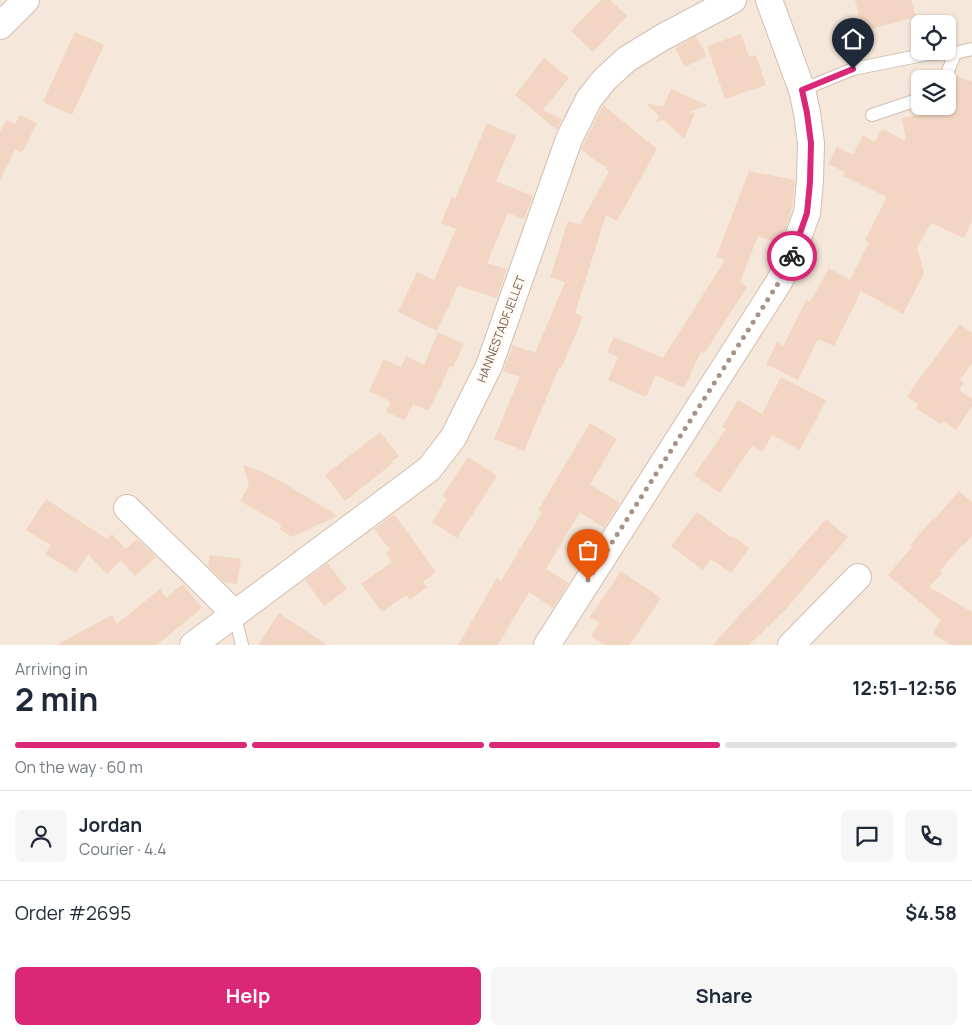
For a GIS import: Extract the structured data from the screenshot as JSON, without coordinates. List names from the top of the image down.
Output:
{
  "streets": {
    "street": ["HANNESTADFJELLET"]
  },
  "page": {
    "heading": ["2 min", "Arriving in", "12:51–12:56"],
    "panel": [
      "Jordan",
      "Courier · 4.4",
      "Order #2695",
      "$4.58"
    ],
    "bar": "On the way · 60 m",
    "buttons": ["Help", "Share"]
  }
}
